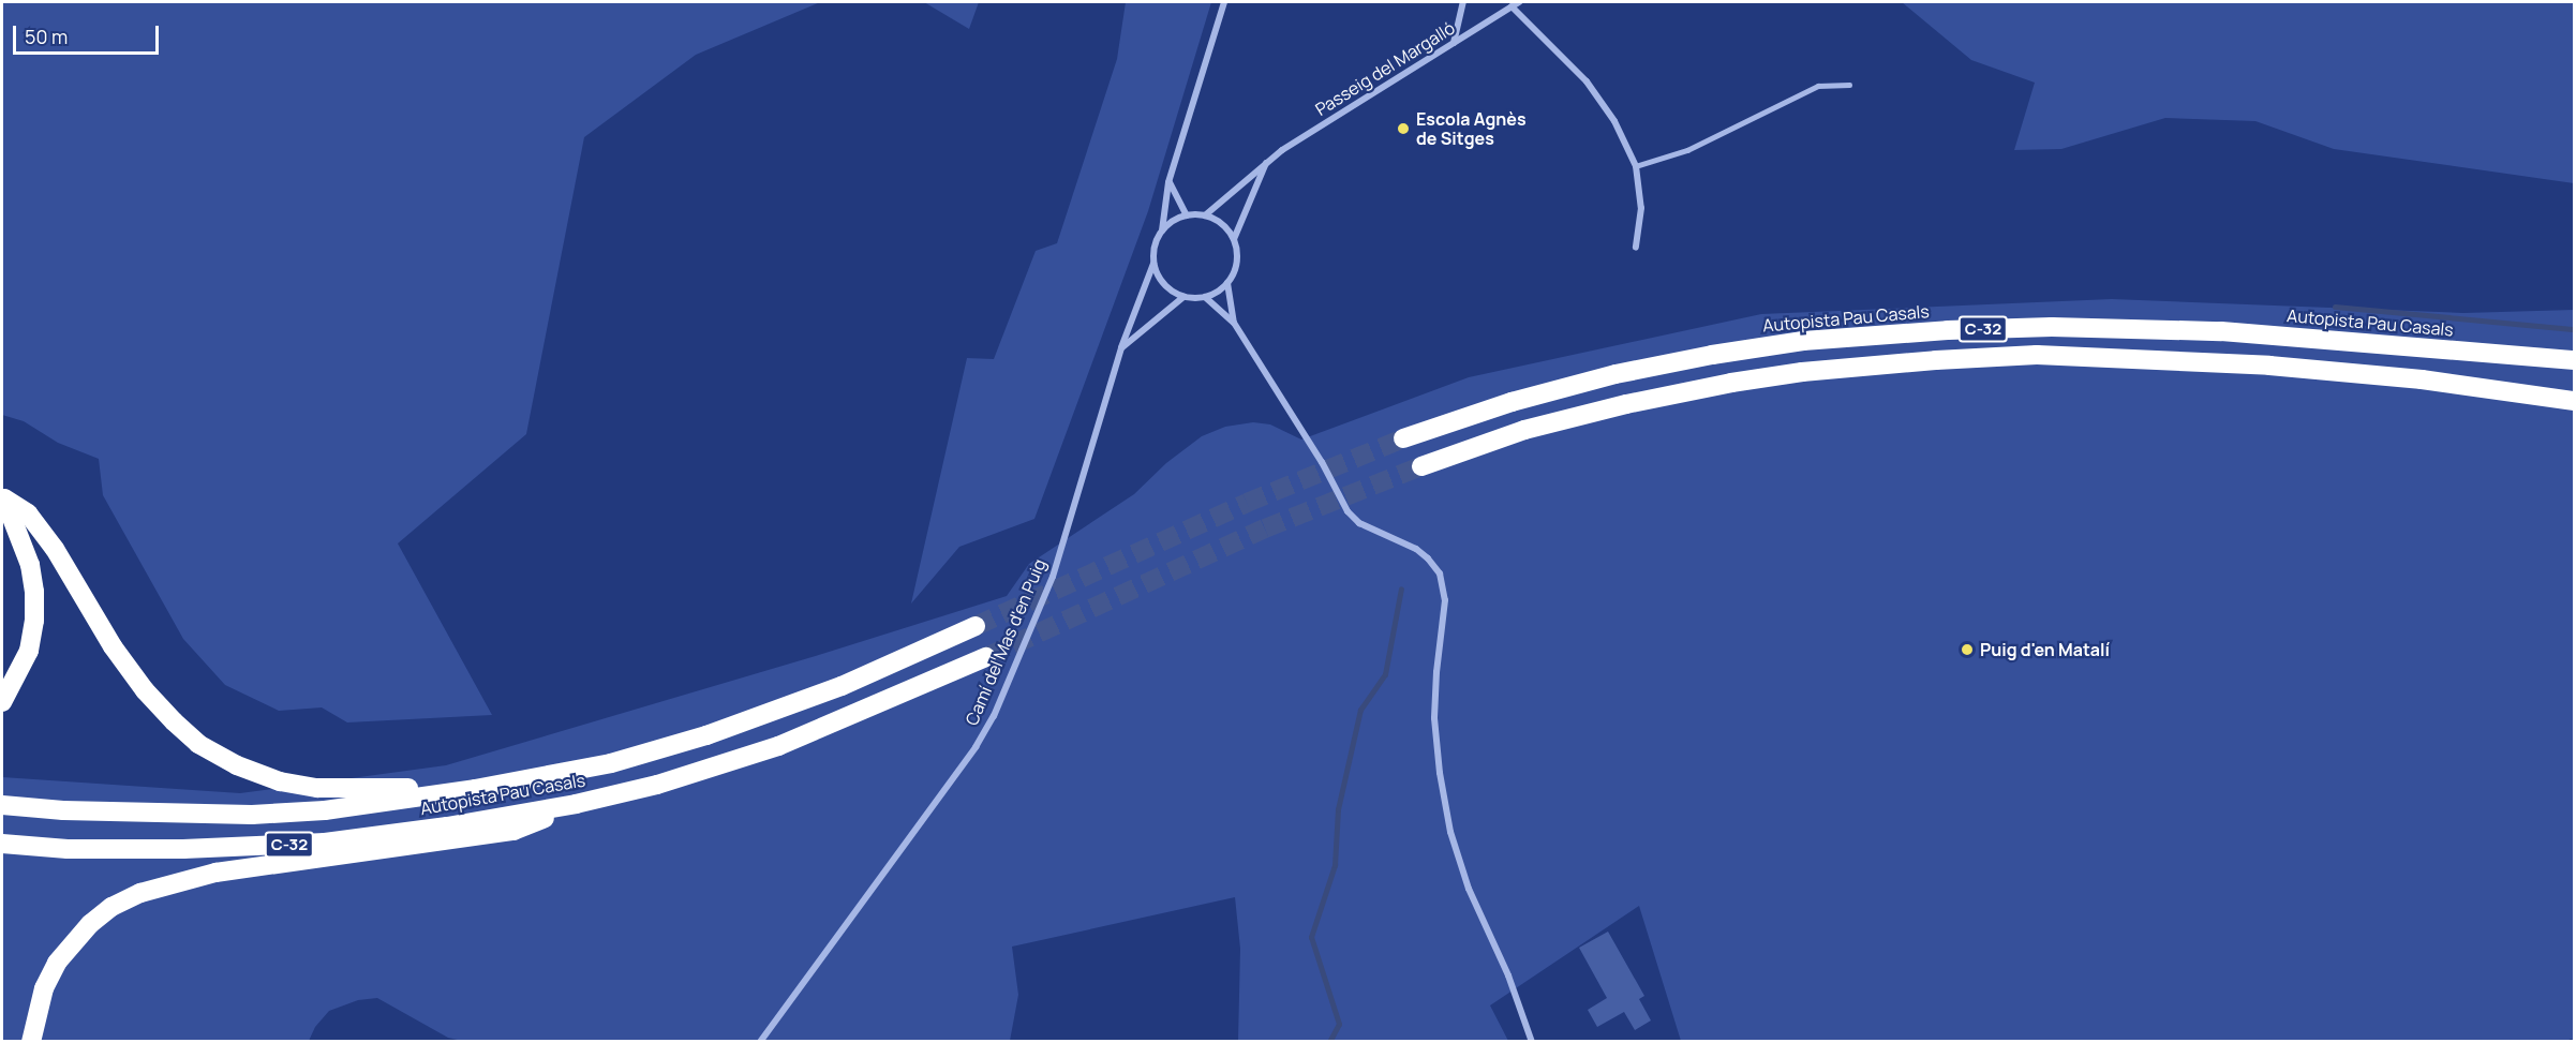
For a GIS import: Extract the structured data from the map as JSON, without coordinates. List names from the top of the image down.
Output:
{
  "streets": {
    "highway": ["Autopista Pau Casals", "C-32"],
    "street": ["Passeig del Margalló", "Camí del Mas d'en Puig"]
  },
  "crossings": [
    ["Passeig del Margalló", "Camí del Mas d'en Puig"]
  ],
  "places": ["Escola Agnès de Sitges", "Puig d'en Matalí"],
  "scale_bar": "50 m"
}
